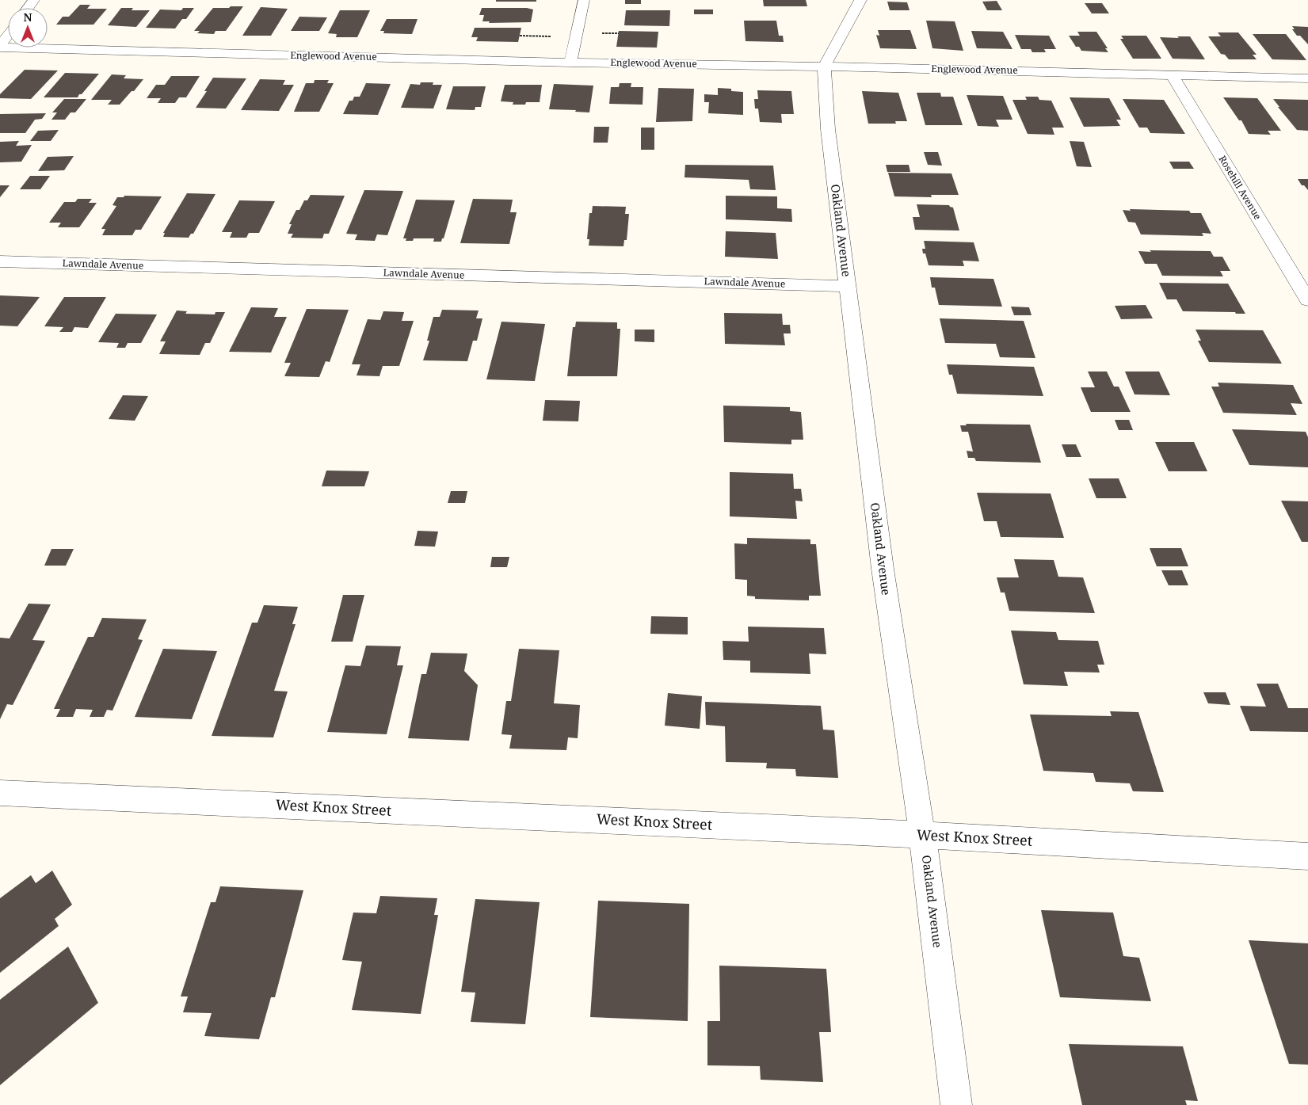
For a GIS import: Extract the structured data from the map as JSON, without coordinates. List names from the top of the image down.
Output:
{
  "streets": {
    "street": [
      "Englewood Avenue",
      "Rosehill Avenue",
      "Oakland Avenue",
      "Lawndale Avenue",
      "West Knox Street"
    ]
  },
  "crossings": [
    ["Englewood Avenue", "Rosehill Avenue"],
    ["Englewood Avenue", "Oakland Avenue"],
    ["Oakland Avenue", "Lawndale Avenue"],
    ["Oakland Avenue", "West Knox Street"]
  ],
  "north": "top"
}
